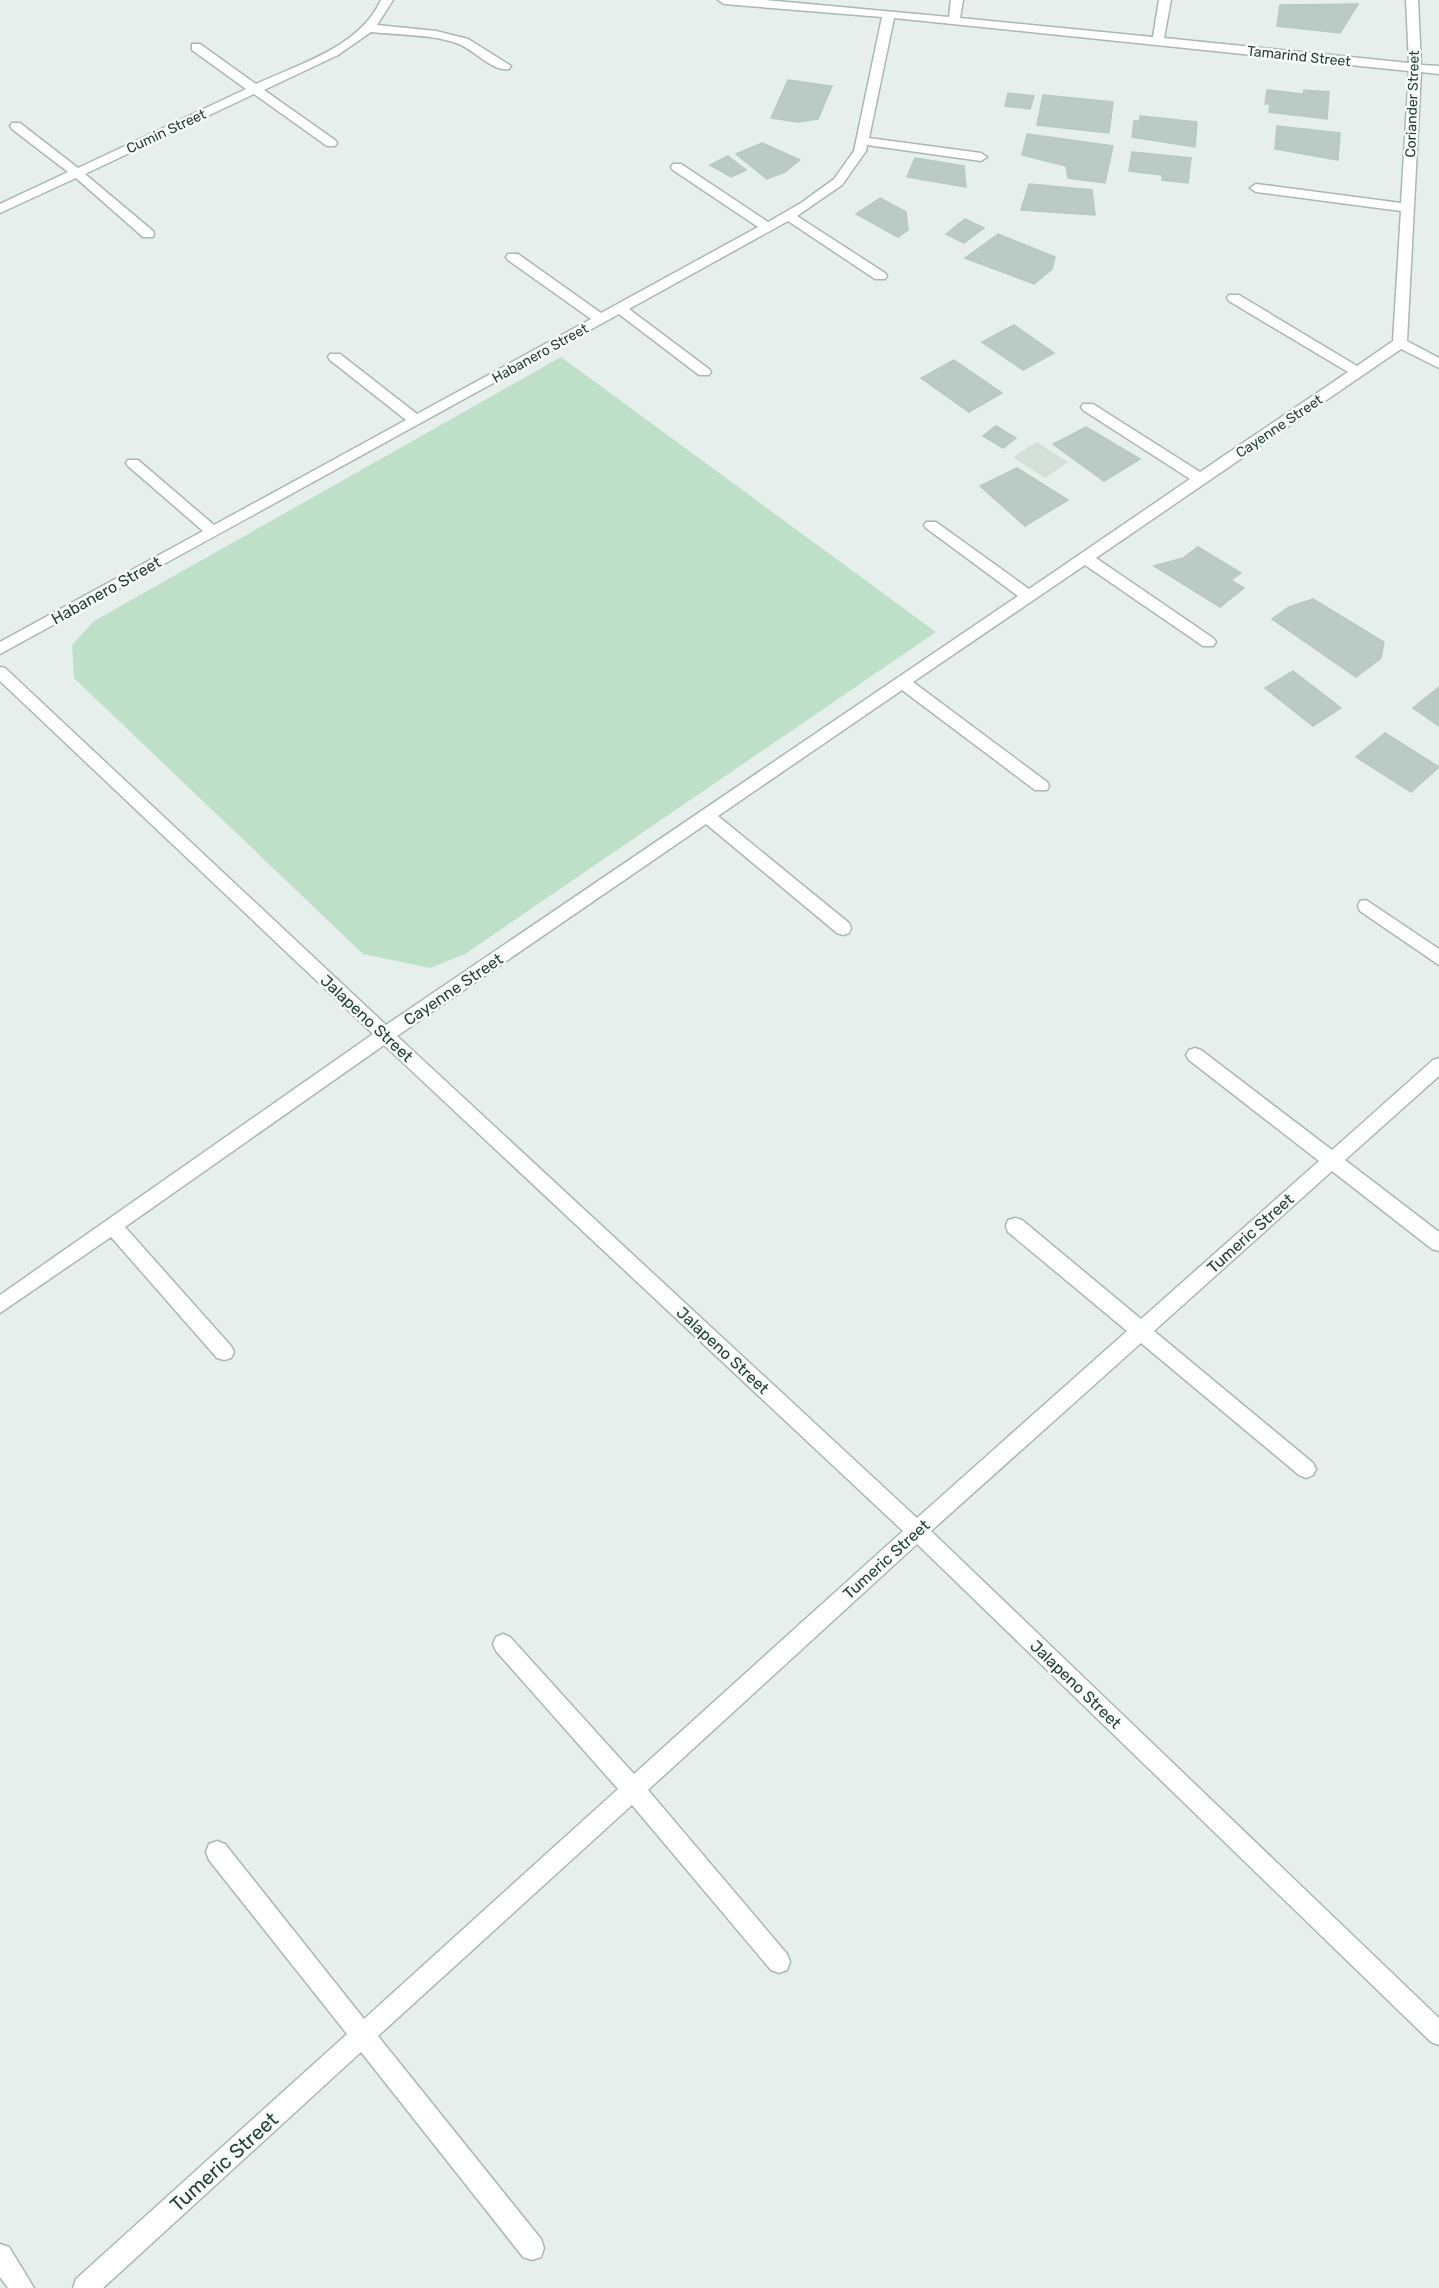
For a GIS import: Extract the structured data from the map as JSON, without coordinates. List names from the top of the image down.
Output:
{
  "streets": {
    "street": [
      "Tamarind Street",
      "Coriander Street",
      "Cumin Street",
      "Habanero Street",
      "Cayenne Street",
      "Jalapeno Street",
      "Tumeric Street"
    ]
  },
  "crossings": [
    ["Tamarind Street", "Coriander Street"],
    ["Tamarind Street", "Habanero Street"],
    ["Coriander Street", "Cayenne Street"],
    ["Cayenne Street", "Jalapeno Street"],
    ["Jalapeno Street", "Tumeric Street"]
  ]
}
